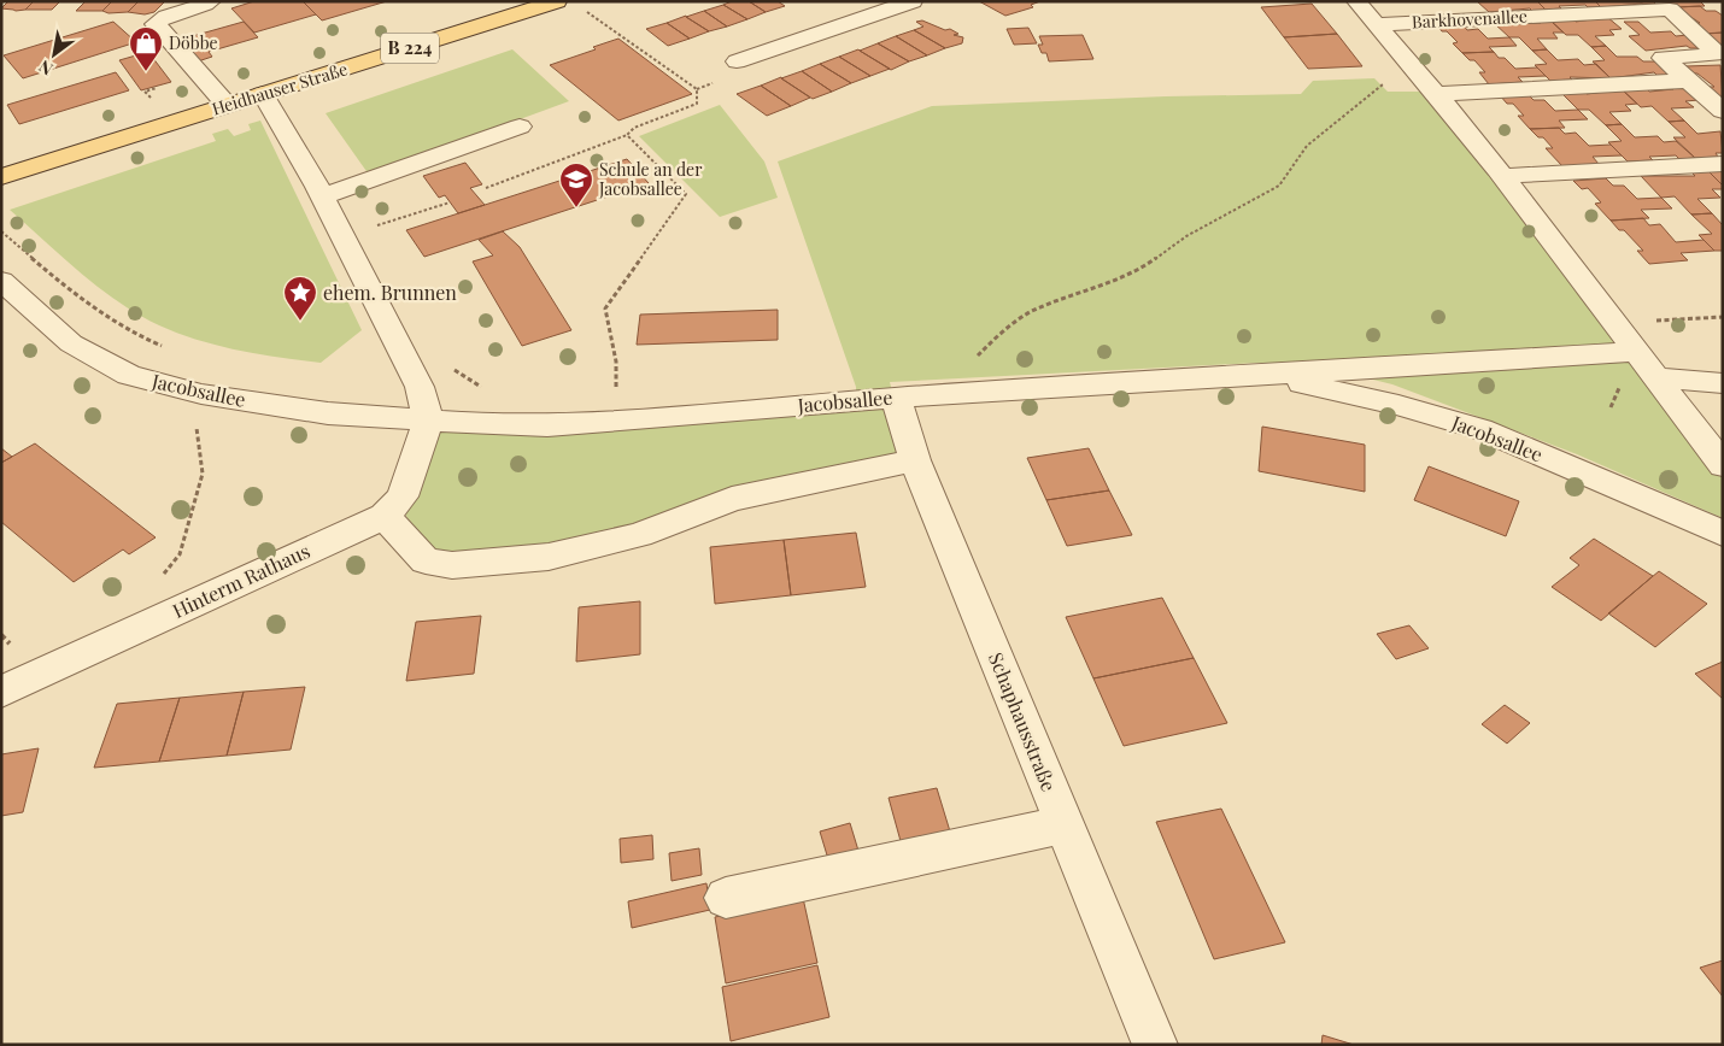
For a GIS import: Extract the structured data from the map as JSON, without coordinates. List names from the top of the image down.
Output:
{
  "streets": {
    "main road": ["B 224", "Heidhauser Straße"],
    "street": [
      "Barkhovenallee",
      "Jacobsallee",
      "Hinterm Rathaus",
      "Schaphausstraße"
    ]
  },
  "crossings": [
    ["Barkhovenallee", "Jacobsallee"],
    ["Jacobsallee", "Hinterm Rathaus"],
    ["Jacobsallee", "Schaphausstraße"]
  ],
  "places": {
    "shop": ["Döbbe"],
    "school or university": ["Schule an der Jacobsallee"],
    "place": ["ehem. Brunnen"]
  },
  "north": "bottom left"
}
